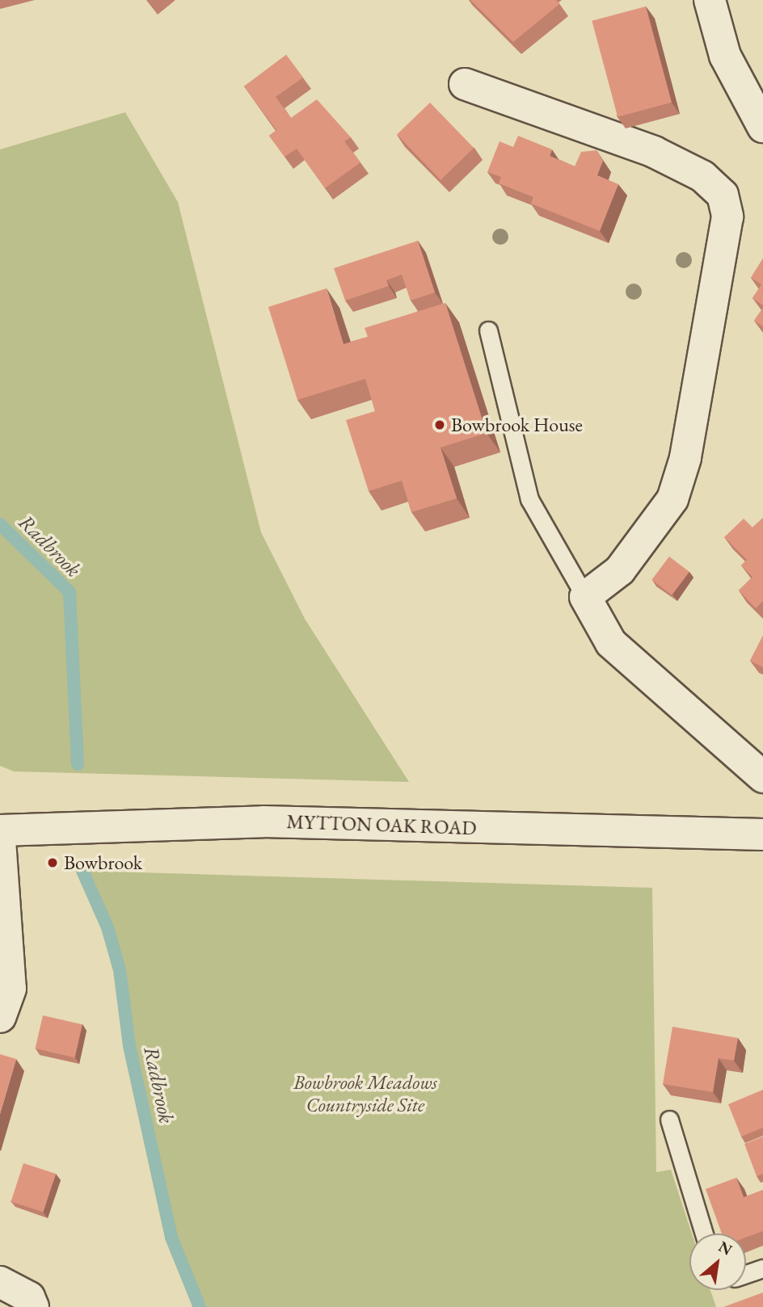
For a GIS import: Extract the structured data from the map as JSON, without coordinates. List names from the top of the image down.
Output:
{
  "streets": {
    "street": ["MYTTON OAK ROAD"]
  },
  "water": ["Radbrook"],
  "parks": ["Bowbrook Meadows Countryside Site"],
  "places": ["Bowbrook House", "Bowbrook"],
  "north": "top right"
}
